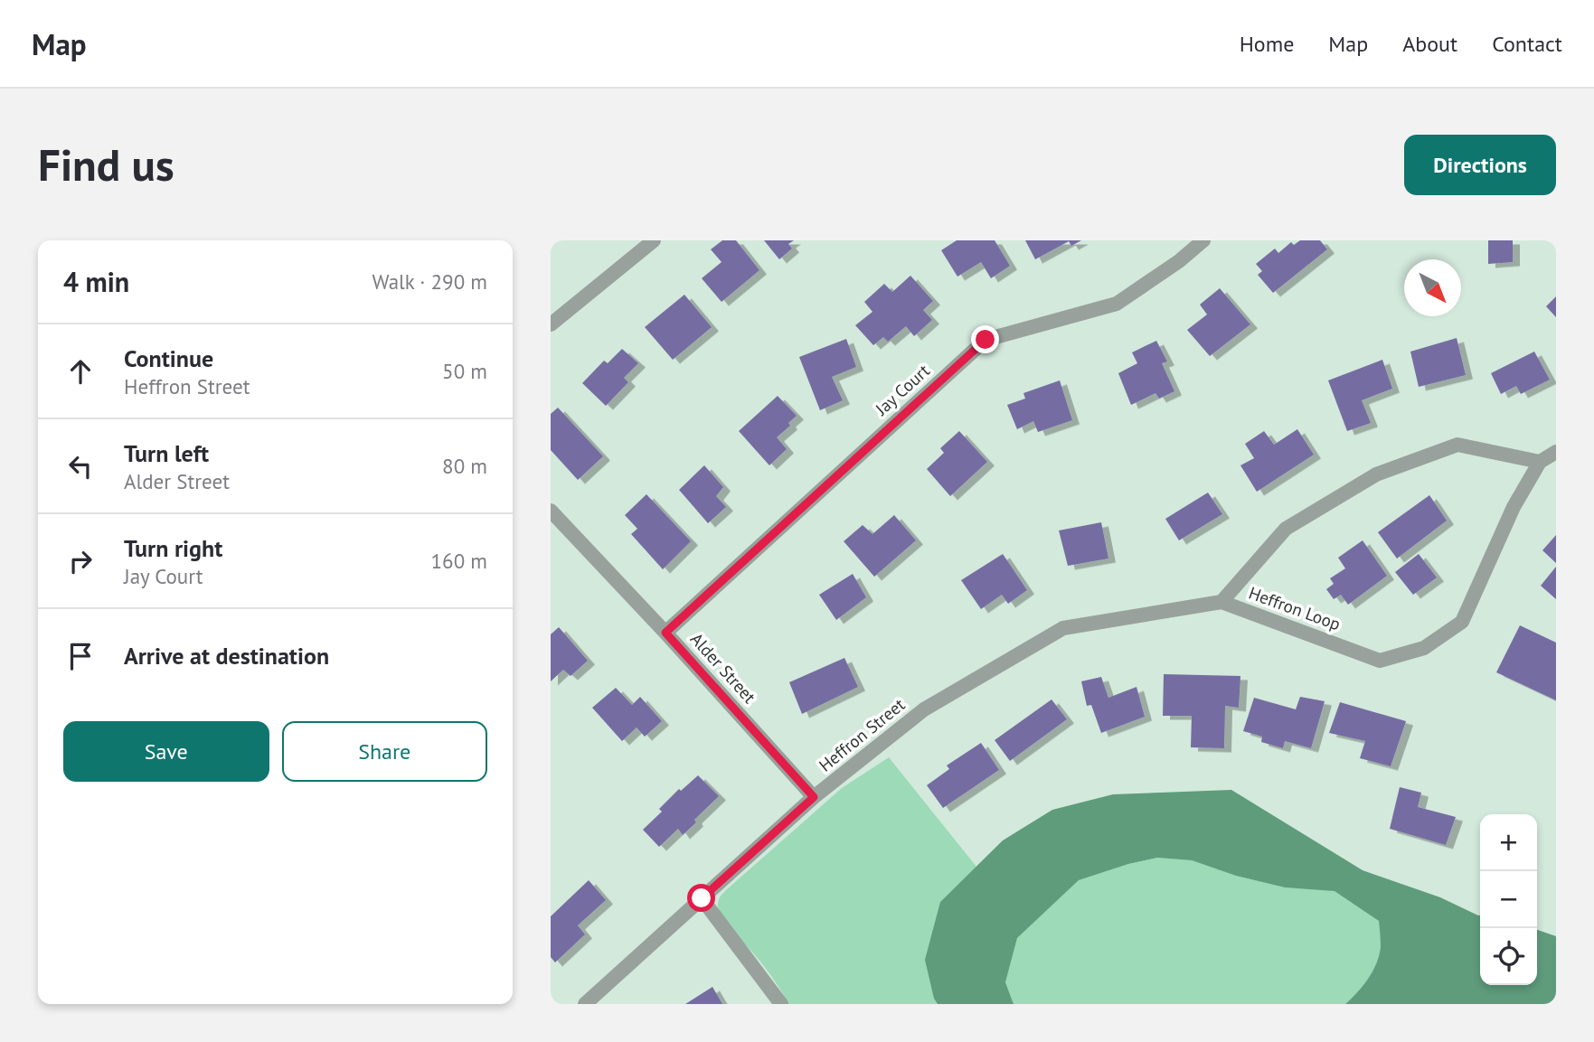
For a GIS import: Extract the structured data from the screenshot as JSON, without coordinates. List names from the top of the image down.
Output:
{
  "streets": {
    "street": [
      "Jay Court",
      "Heffron Loop",
      "Alder Street",
      "Heffron Street"
    ]
  },
  "crossings": [
    ["Jay Court", "Alder Street"],
    ["Heffron Loop", "Heffron Street"],
    ["Alder Street", "Heffron Street"]
  ],
  "north": "bottom right",
  "page": {
    "header": "Map",
    "nav": [
      "Home",
      "Map",
      "About",
      "Contact"
    ],
    "buttons": [
      "Directions",
      ["Save", "Share"]
    ],
    "title": "Find us",
    "heading": ["4 min", "Walk · 290 m"],
    "list": [
      ["Continue", "Heffron Street", "50 m"],
      ["Turn left", "Alder Street", "80 m"],
      ["Turn right", "Jay Court", "160 m"],
      "Arrive at destination"
    ],
    "map_buttons": ["+", "−"]
  }
}
